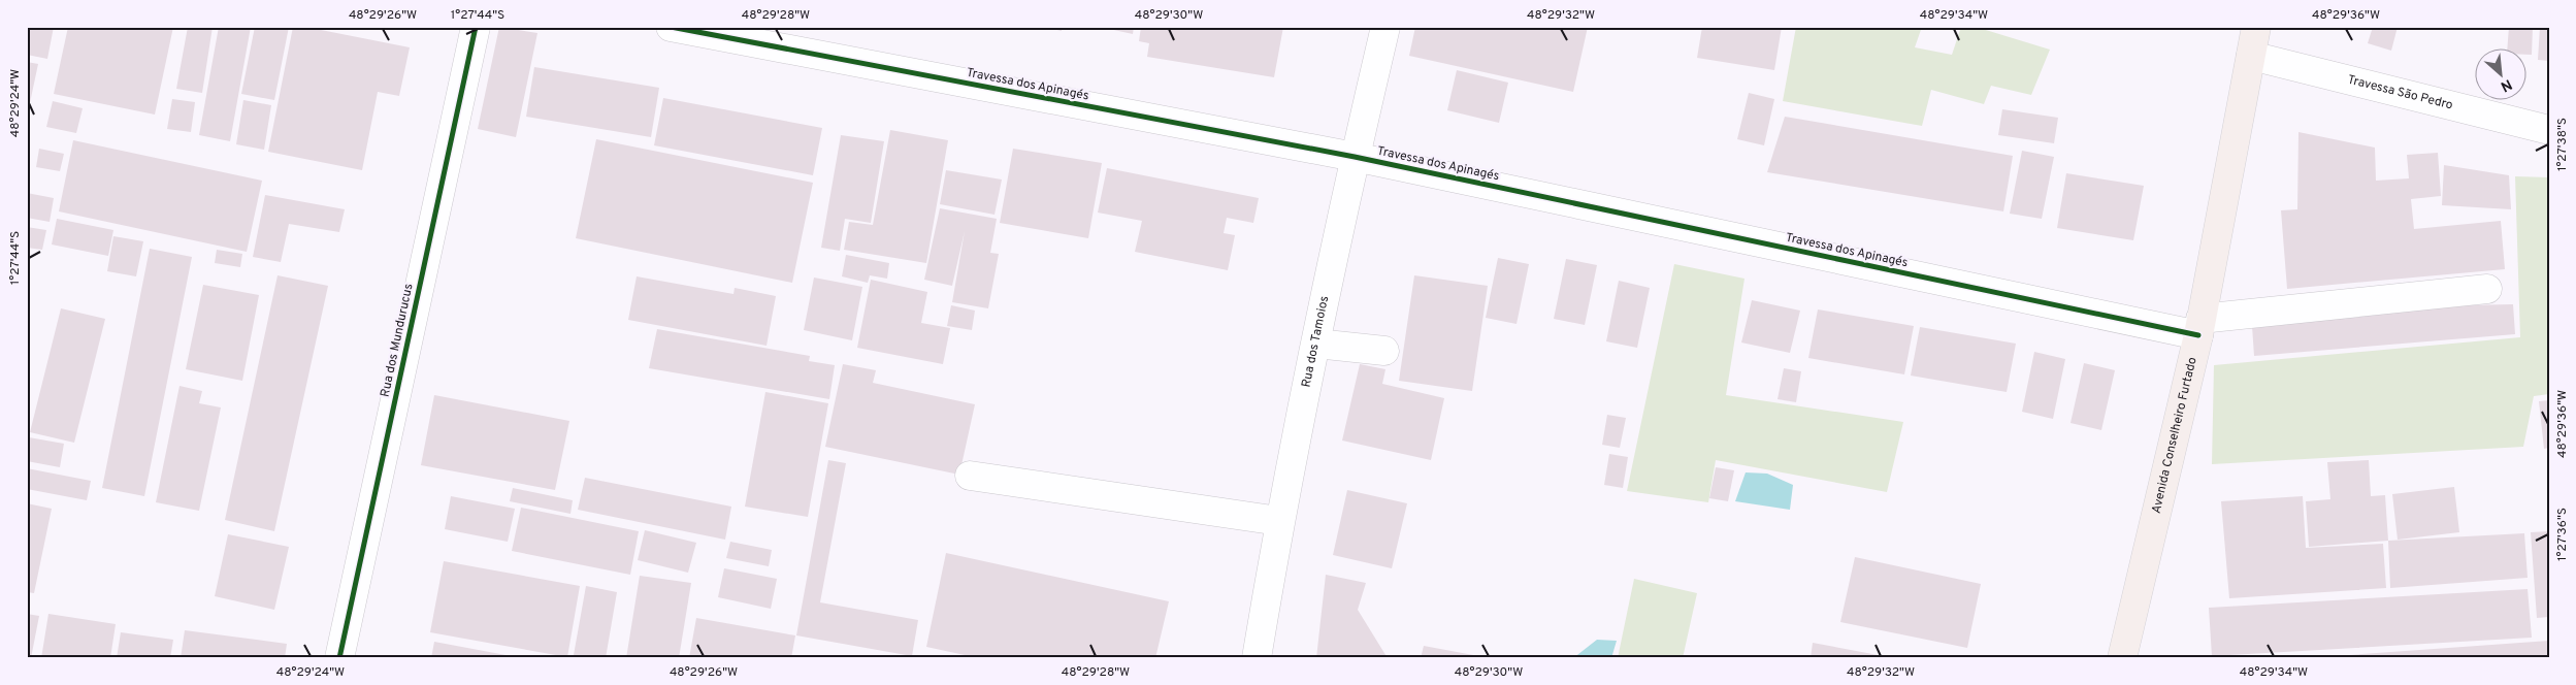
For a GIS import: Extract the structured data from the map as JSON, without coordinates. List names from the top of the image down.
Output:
{
  "streets": {
    "main road": ["Avenida Conselheiro Furtado"],
    "street": [
      "Travessa dos Apinagés",
      "Travessa São Pedro",
      "Rua dos Mundurucus",
      "Rua dos Tamoios"
    ]
  },
  "crossings": [
    ["Travessa dos Apinagés", "Rua dos Tamoios"],
    ["Travessa dos Apinagés", "Avenida Conselheiro Furtado"],
    ["Travessa São Pedro", "Avenida Conselheiro Furtado"]
  ],
  "north": "bottom right",
  "coordinates": [
    "48°29'26\"W",
    "1°27'44\"S",
    "48°29'28\"W",
    "48°29'30\"W",
    "48°29'32\"W",
    "48°29'34\"W",
    "48°29'36\"W",
    "48°29'24\"W",
    "1°27'38\"S",
    "1°27'36\"S"
  ]
}
